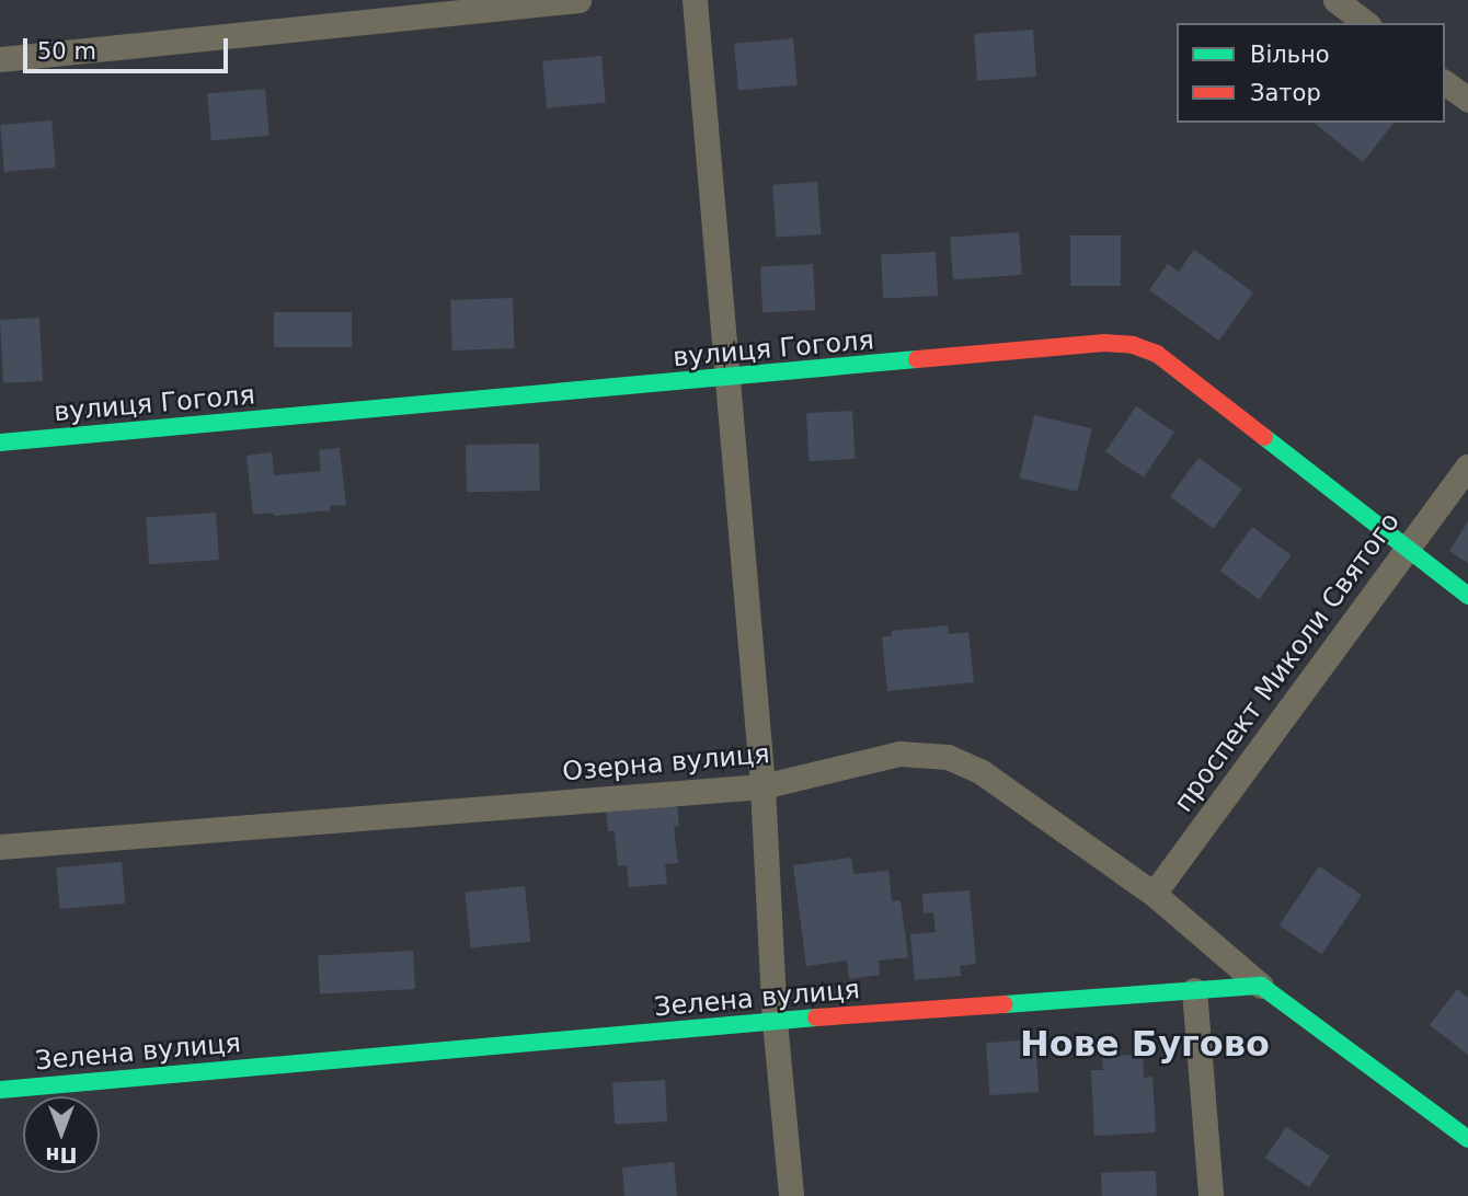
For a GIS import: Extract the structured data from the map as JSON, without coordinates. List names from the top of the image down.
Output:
{
  "streets": {
    "street": [
      "вулиця Гоголя",
      "проспект Миколи Святого",
      "Озерна вулиця",
      "Зелена вулиця"
    ]
  },
  "crossings": [
    ["вулиця Гоголя", "проспект Миколи Святого"],
    ["проспект Миколи Святого", "Озерна вулиця"],
    ["Озерна вулиця", "Зелена вулиця"]
  ],
  "districts": ["Нове Бугово"],
  "legend": ["Вільно", "Затор"],
  "scale_bar": "50 m",
  "north": "bottom"
}
